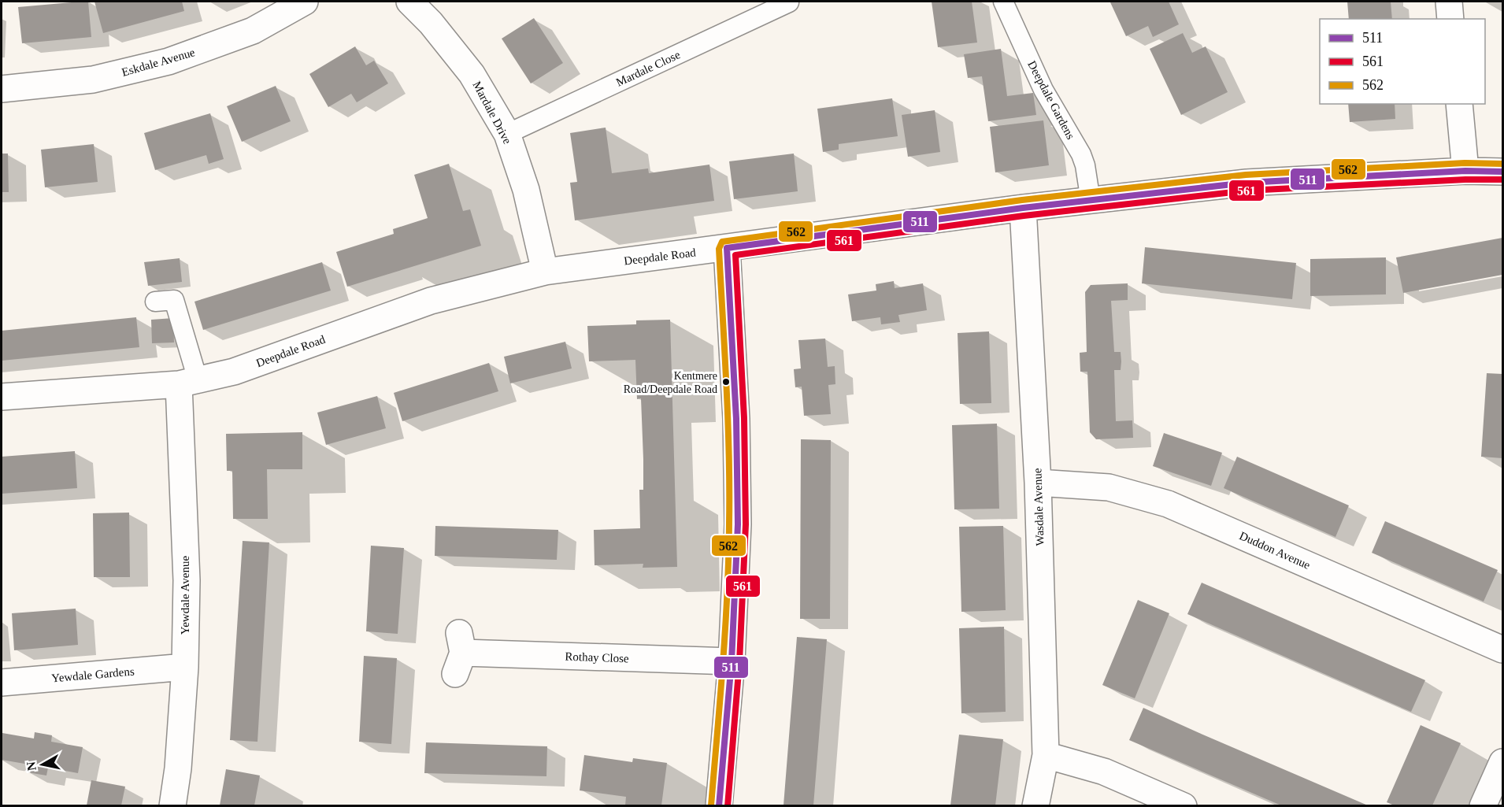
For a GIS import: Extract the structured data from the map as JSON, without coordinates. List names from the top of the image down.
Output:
{
  "streets": {
    "street": [
      "Eskdale Avenue",
      "Mardale Drive",
      "Deepdale Road",
      "Wasdale Avenue",
      "Duddon Avenue",
      "Yewdale Avenue",
      "Rothay Close",
      "Yewdale Gardens"
    ],
    "lane": ["Mardale Close", "Deepdale Gardens"]
  },
  "crossings": [
    ["Mardale Close", "Mardale Drive"],
    ["Deepdale Gardens", "Deepdale Road"],
    ["Mardale Drive", "Deepdale Road"],
    ["Deepdale Road", "Wasdale Avenue"],
    ["Deepdale Road", "Yewdale Avenue"],
    ["Wasdale Avenue", "Duddon Avenue"],
    ["Yewdale Avenue", "Yewdale Gardens"]
  ],
  "places": ["Kentmere Road/Deepdale Road"],
  "lines": ["transit line 562", "transit line 511", "transit line 561"],
  "legend": ["511", "561", "562"],
  "north": "left"
}
